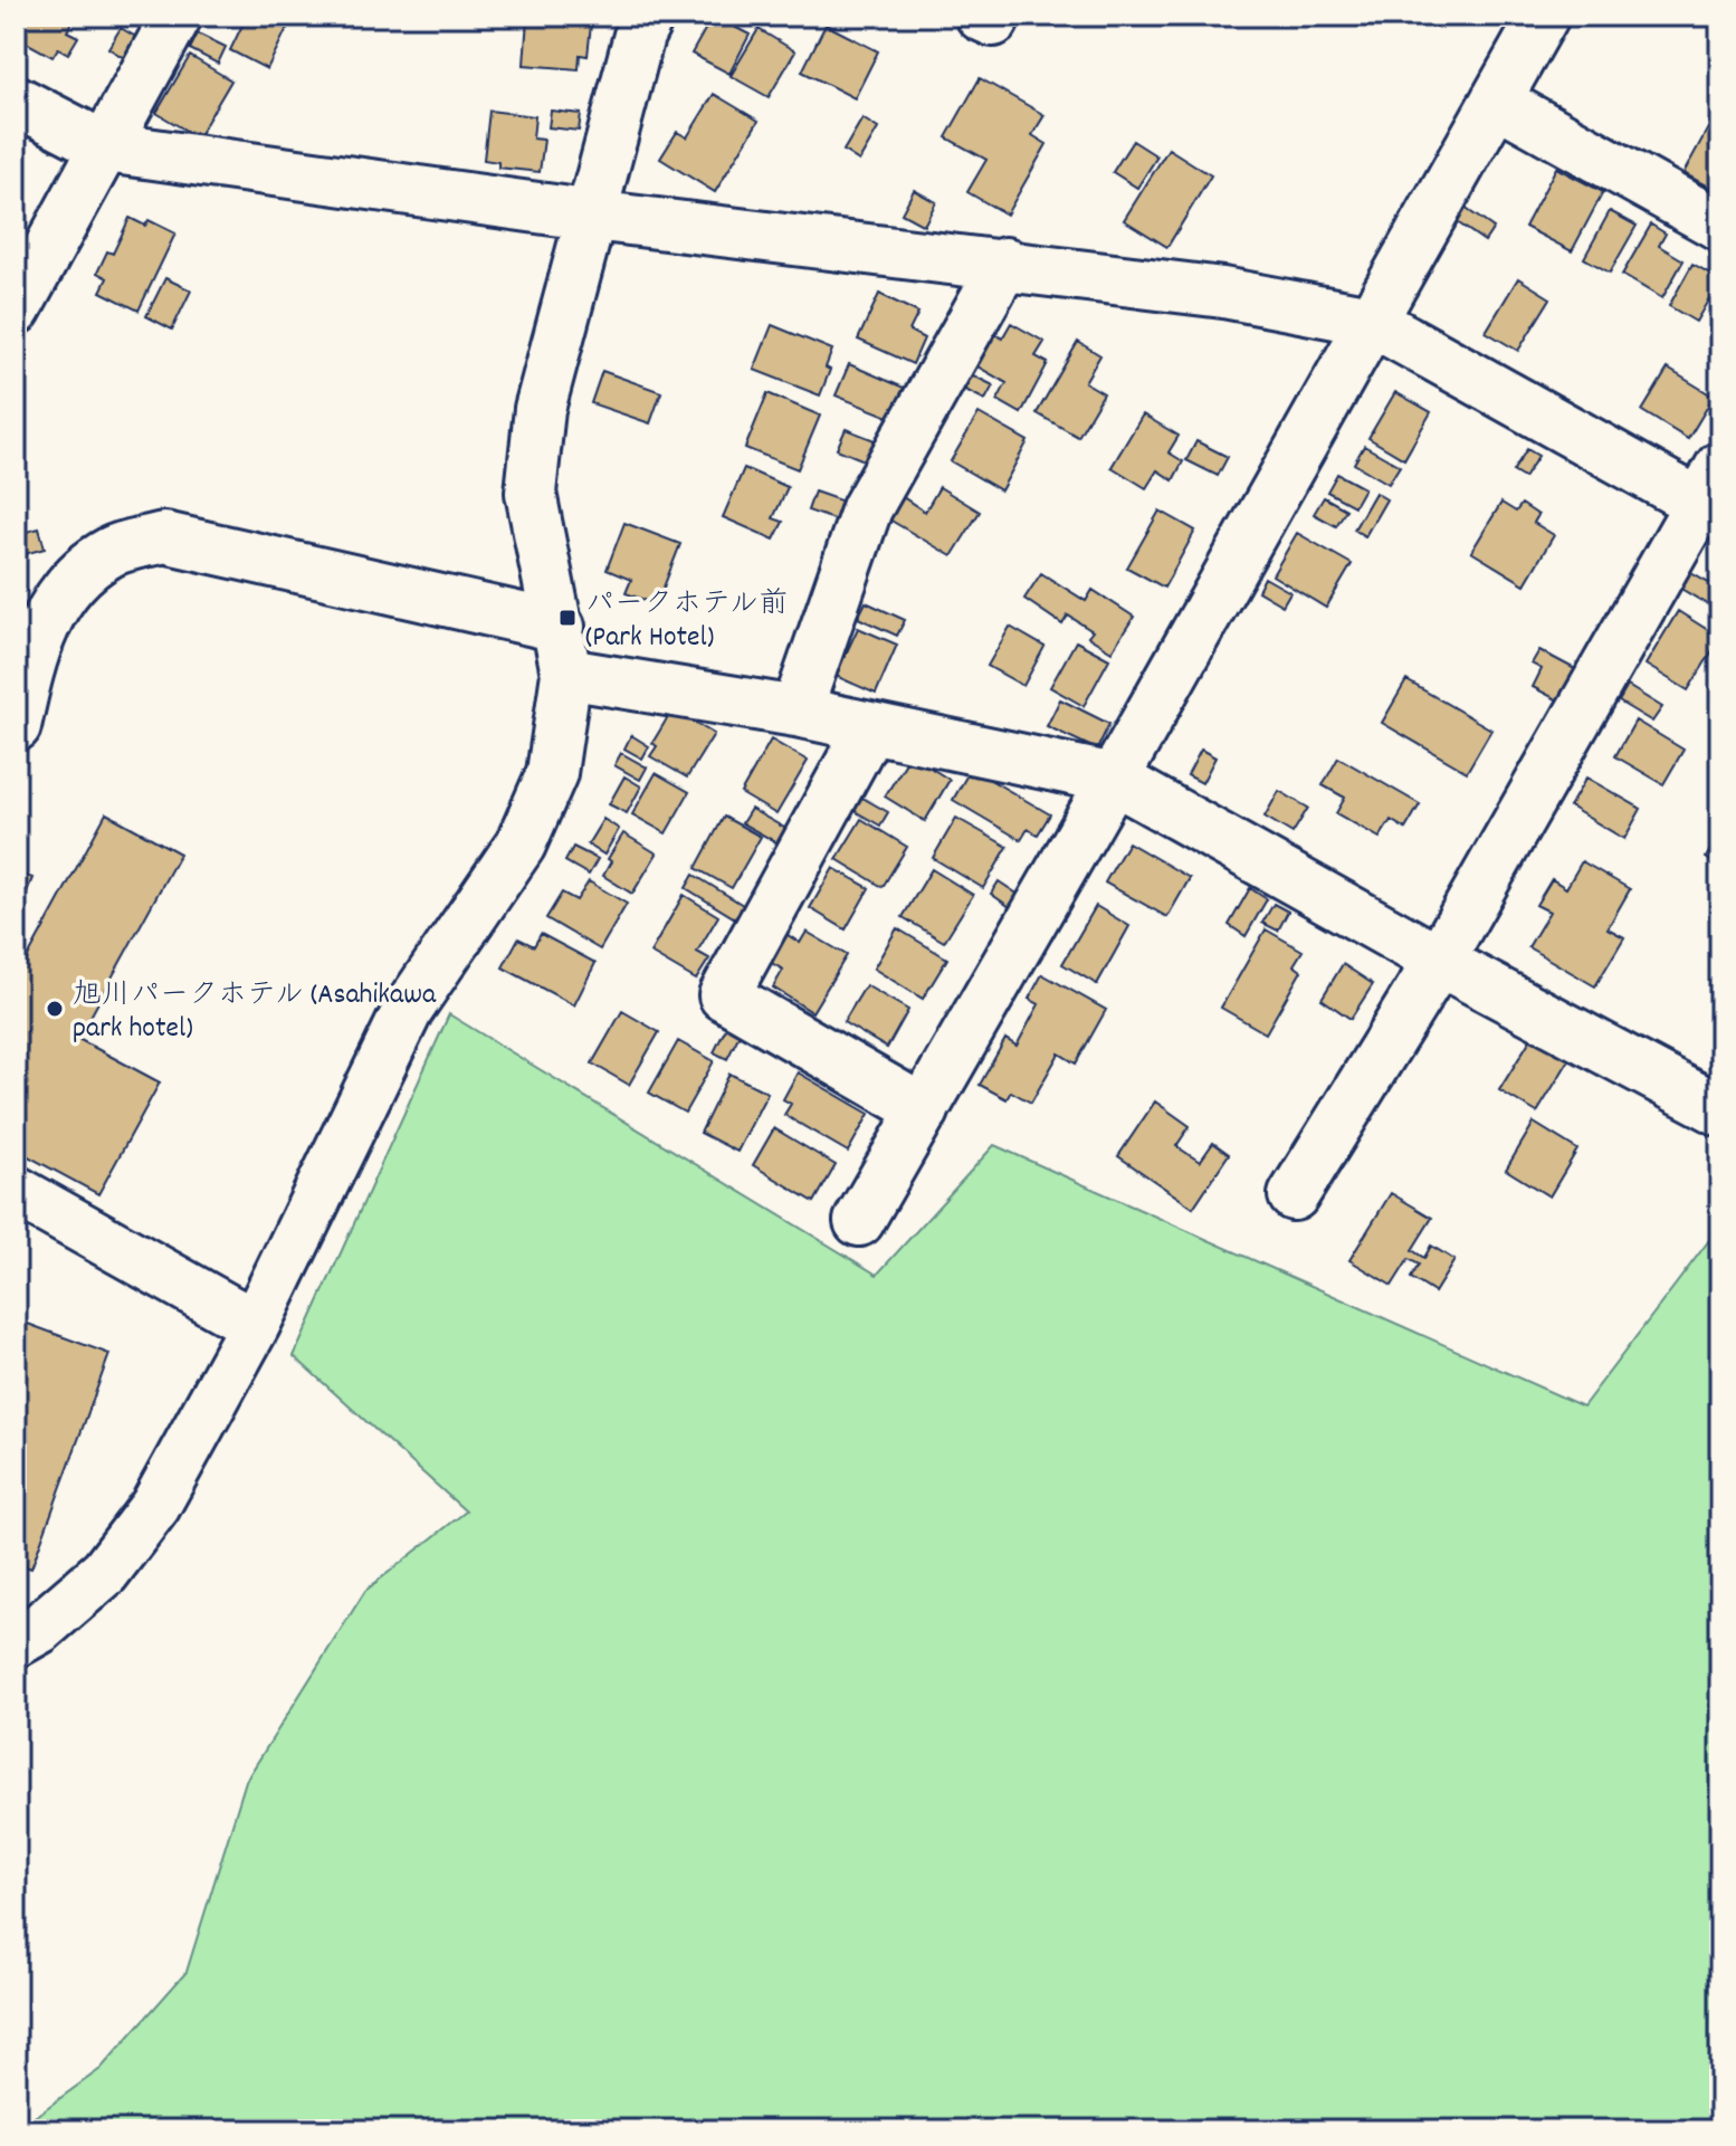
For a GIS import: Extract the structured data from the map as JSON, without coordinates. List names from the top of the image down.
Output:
{
  "places": {
    "transit": ["パークホテル前 (Park Hotel)"],
    "other": ["旭川パークホテル (Asahikawa park hotel)"]
  }
}
